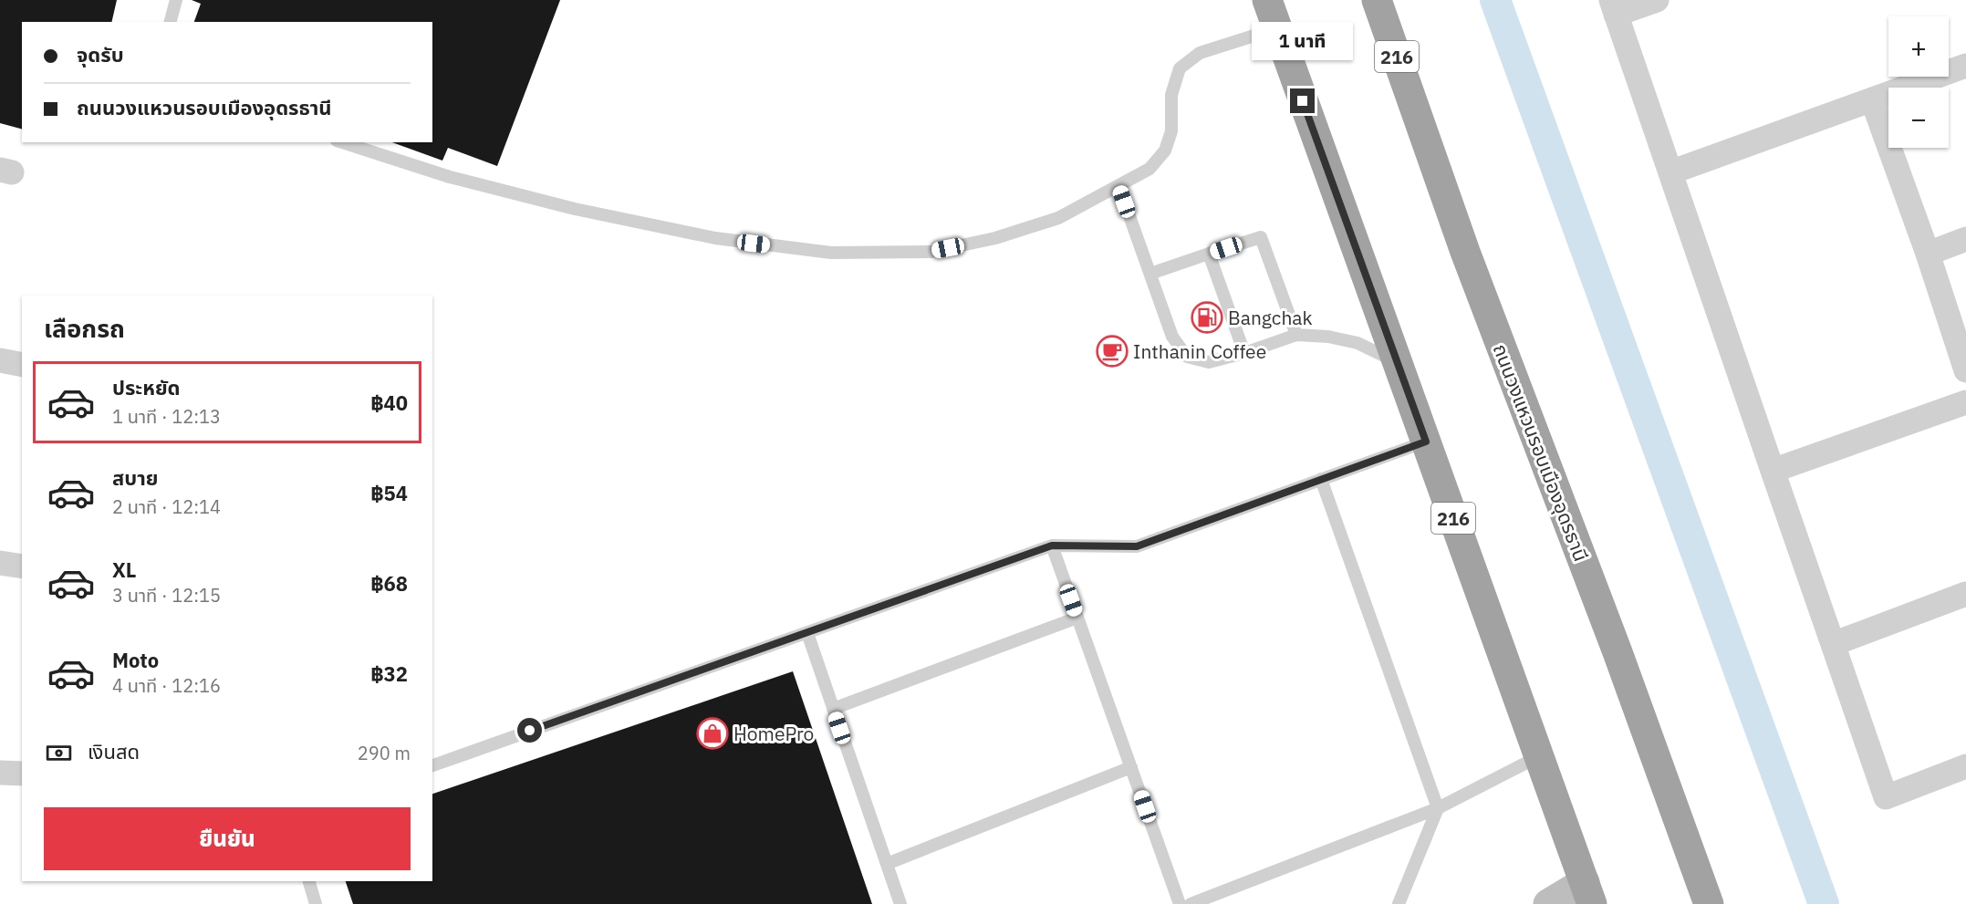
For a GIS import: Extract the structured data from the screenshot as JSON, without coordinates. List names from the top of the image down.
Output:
{
  "streets": {
    "highway": ["216", "ถนนวงแหวนรอบเมืองอุดรธานี"]
  },
  "places": {
    "fuel station": ["Bangchak"],
    "cafe": ["Inthanin Coffee"],
    "shop": ["HomePro"]
  },
  "page": {
    "map_buttons": ["+", "−"],
    "bubble": "1 นาที",
    "banner": ["จุดรับ", "ถนนวงแหวนรอบเมืองอุดรธานี"],
    "heading": "เลือกรถ",
    "list": [
      {
        "name": "ประหยัด",
        "note": "1 นาที · 12:13",
        "value": "฿40"
      },
      {
        "name": "สบาย",
        "note": "2 นาที · 12:14",
        "value": "฿54"
      },
      {
        "name": "XL",
        "note": "3 นาที · 12:15",
        "value": "฿68"
      },
      {
        "name": "Moto",
        "note": "4 นาที · 12:16",
        "value": "฿32"
      }
    ],
    "pay": ["เงินสด", "290 m"],
    "buttons": "ยืนยัน"
  }
}
